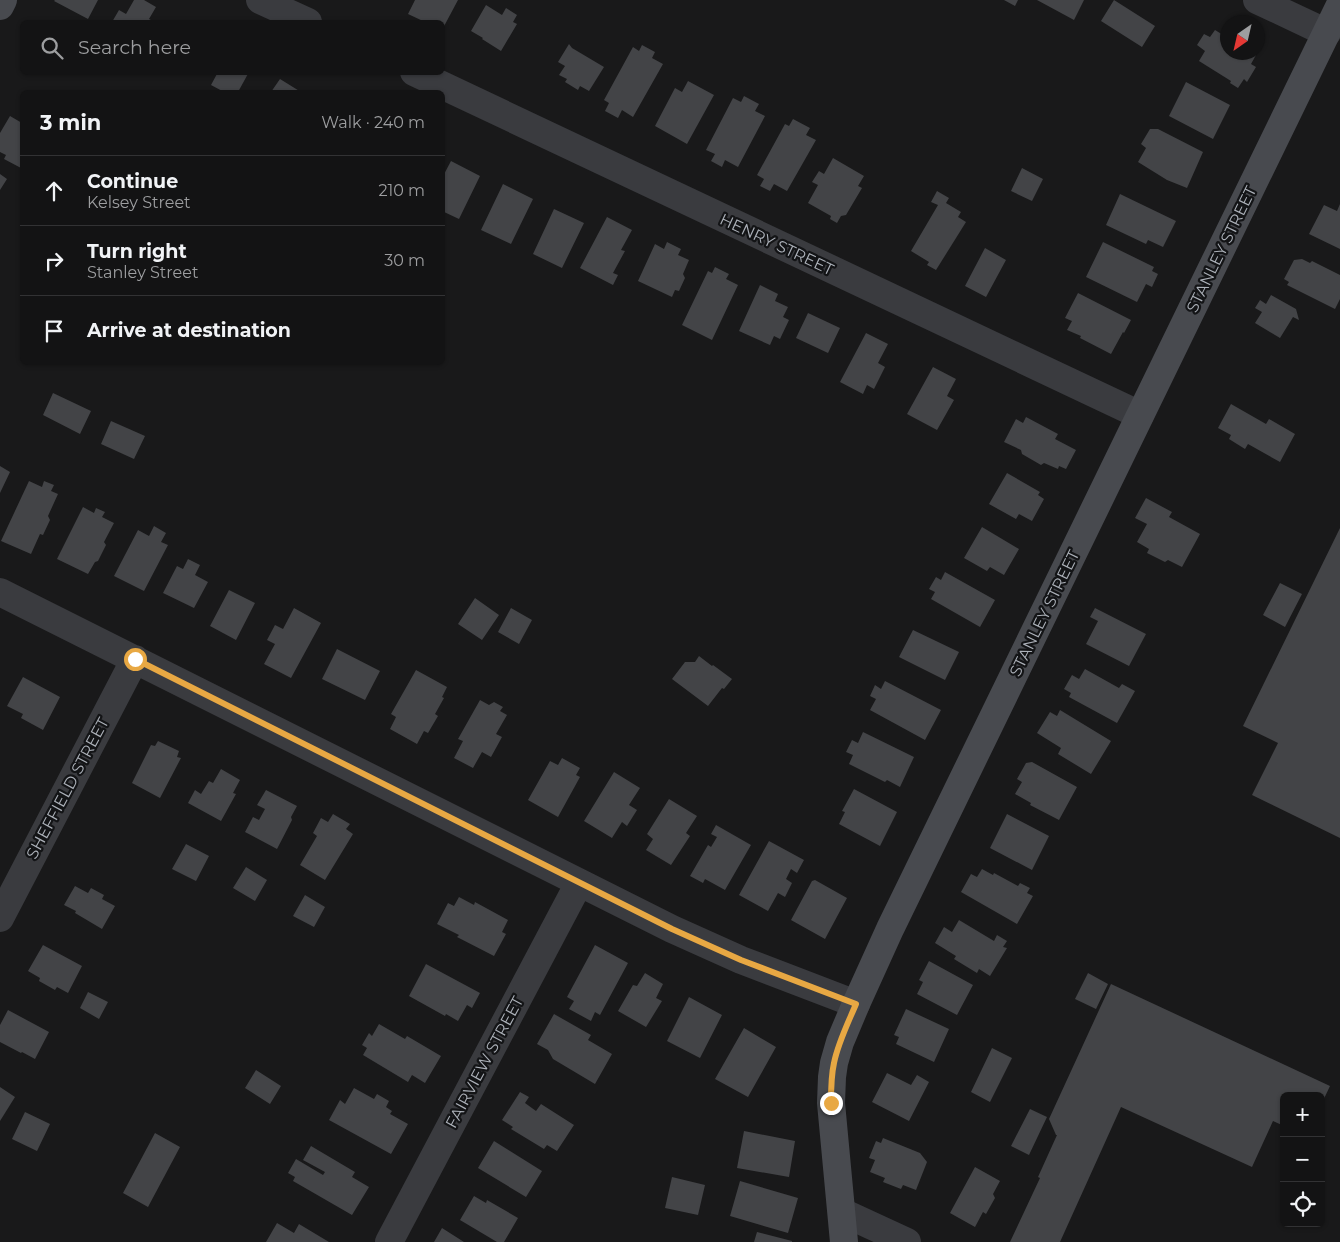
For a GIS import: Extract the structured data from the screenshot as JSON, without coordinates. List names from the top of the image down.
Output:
{
  "streets": {
    "main road": ["STANLEY STREET"],
    "street": ["HENRY STREET", "SHEFFIELD STREET", "FAIRVIEW STREET"]
  },
  "crossings": [
    ["HENRY STREET", "STANLEY STREET"]
  ],
  "north": "bottom left",
  "page": {
    "search": "Search here",
    "heading": ["3 min", "Walk · 240 m"],
    "list": [
      ["Continue", "Kelsey Street", "210 m"],
      ["Turn right", "Stanley Street", "30 m"],
      "Arrive at destination"
    ],
    "map_buttons": ["+", "−"]
  }
}
